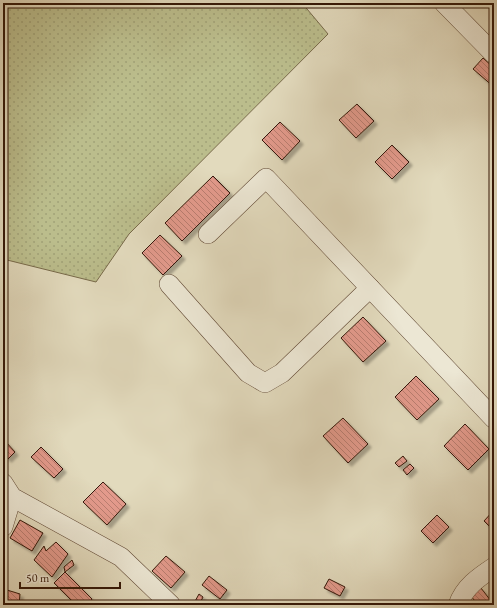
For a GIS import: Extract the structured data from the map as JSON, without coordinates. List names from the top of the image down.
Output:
{
  "scale_bar": "50 m"
}
